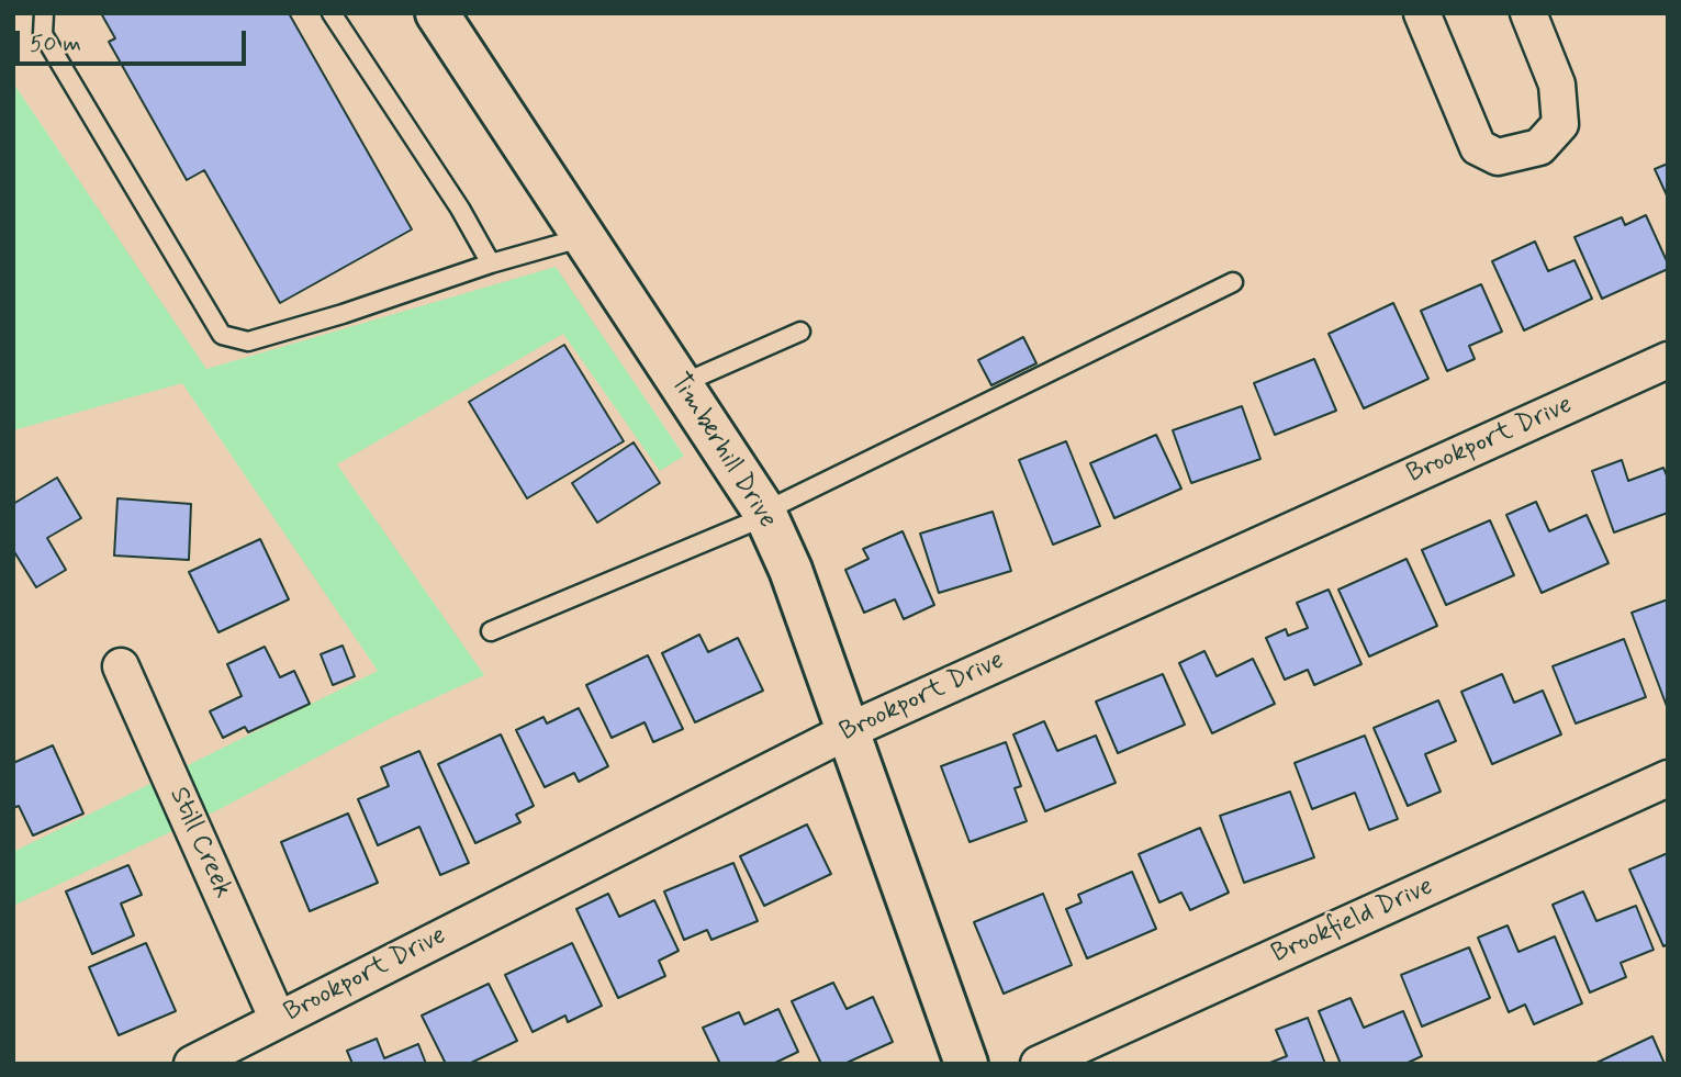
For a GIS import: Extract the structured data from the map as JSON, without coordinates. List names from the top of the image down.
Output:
{
  "streets": {
    "street": [
      "Brookport Drive",
      "Timberhill Drive",
      "Still Creek",
      "Brookfield Drive"
    ]
  },
  "crossings": [
    ["Brookport Drive", "Timberhill Drive"],
    ["Brookport Drive", "Still Creek"]
  ],
  "scale_bar": "50 m"
}
